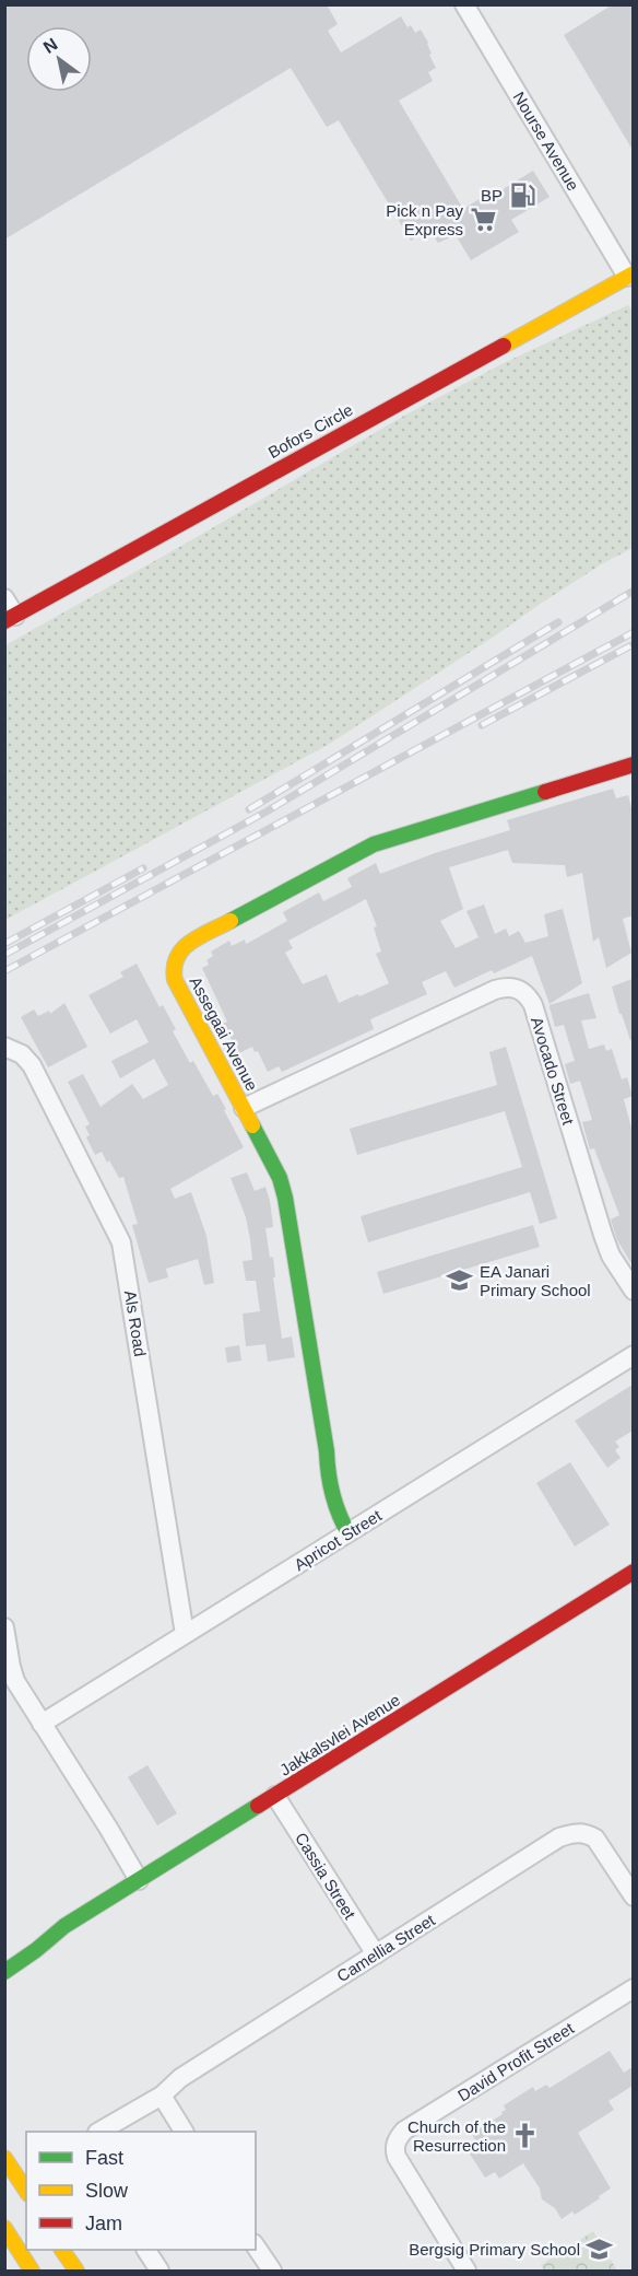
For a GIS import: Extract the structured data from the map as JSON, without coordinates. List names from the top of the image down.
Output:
{
  "streets": {
    "main road": ["Bofors Circle", "Assegaai Avenue", "Jakkalsvlei Avenue"],
    "street": [
      "Nourse Avenue",
      "Avocado Street",
      "Als Road",
      "Apricot Street",
      "Cassia Street",
      "Camellia Street",
      "David Profit Street"
    ]
  },
  "crossings": [
    ["Nourse Avenue", "Bofors Circle"],
    ["Assegaai Avenue", "Avocado Street"],
    ["Assegaai Avenue", "Apricot Street"],
    ["Als Road", "Apricot Street"],
    ["Jakkalsvlei Avenue", "Cassia Street"],
    ["Cassia Street", "Camellia Street"]
  ],
  "places": {
    "fuel station": ["BP"],
    "supermarket": ["Pick n Pay Express"],
    "school or university": ["EA Janari Primary School", "Bergsig Primary School"],
    "church": ["Church of the Resurrection"]
  },
  "legend": ["Fast", "Slow", "Jam"],
  "north": "top left"
}
